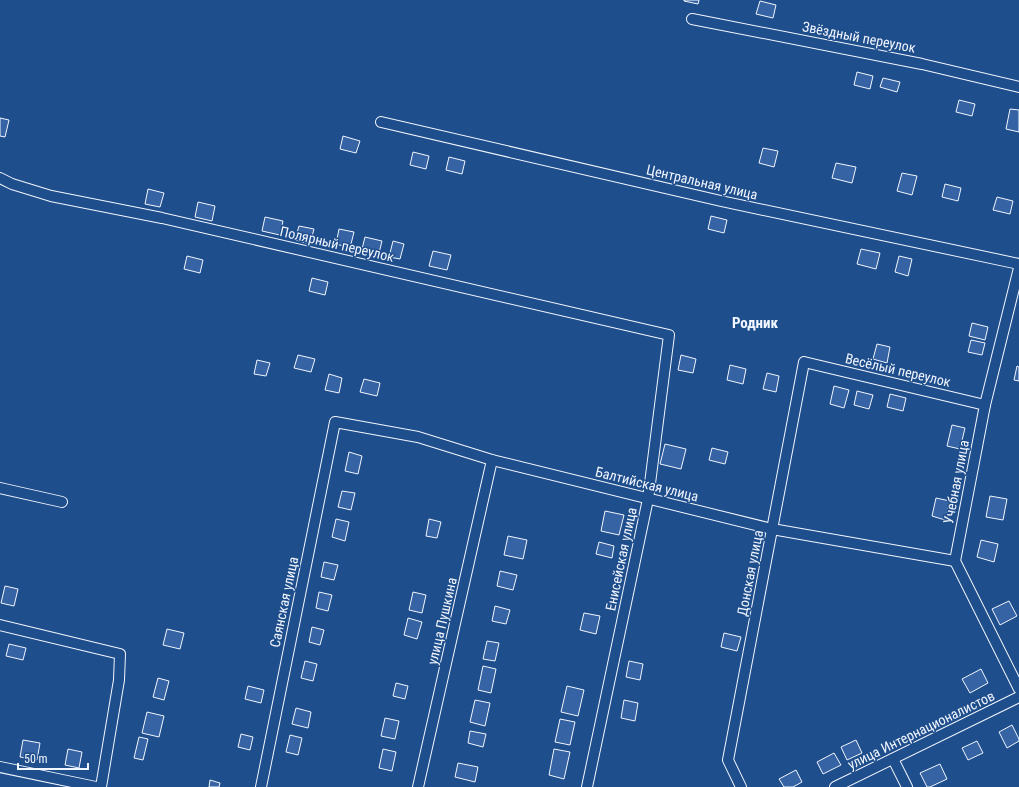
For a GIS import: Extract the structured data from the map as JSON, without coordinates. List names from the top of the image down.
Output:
{
  "streets": {
    "street": [
      "Звёздный переулок",
      "Центральная улица",
      "Полярный переулок",
      "Весёлый переулок",
      "Учебная улица",
      "Балтийская улица",
      "Енисейская улица",
      "Донская улица",
      "Саянская улица",
      "улица Пушкина",
      "улица Интернационалистов"
    ]
  },
  "crossings": [
    ["Полярный переулок", "Енисейская улица"],
    ["Весёлый переулок", "Учебная улица"],
    ["Весёлый переулок", "Донская улица"],
    ["Учебная улица", "Балтийская улица"],
    ["Балтийская улица", "Енисейская улица"],
    ["Балтийская улица", "Донская улица"],
    ["Балтийская улица", "Саянская улица"],
    ["Балтийская улица", "улица Пушкина"]
  ],
  "districts": ["Родник"],
  "scale_bar": "50 m"
}
